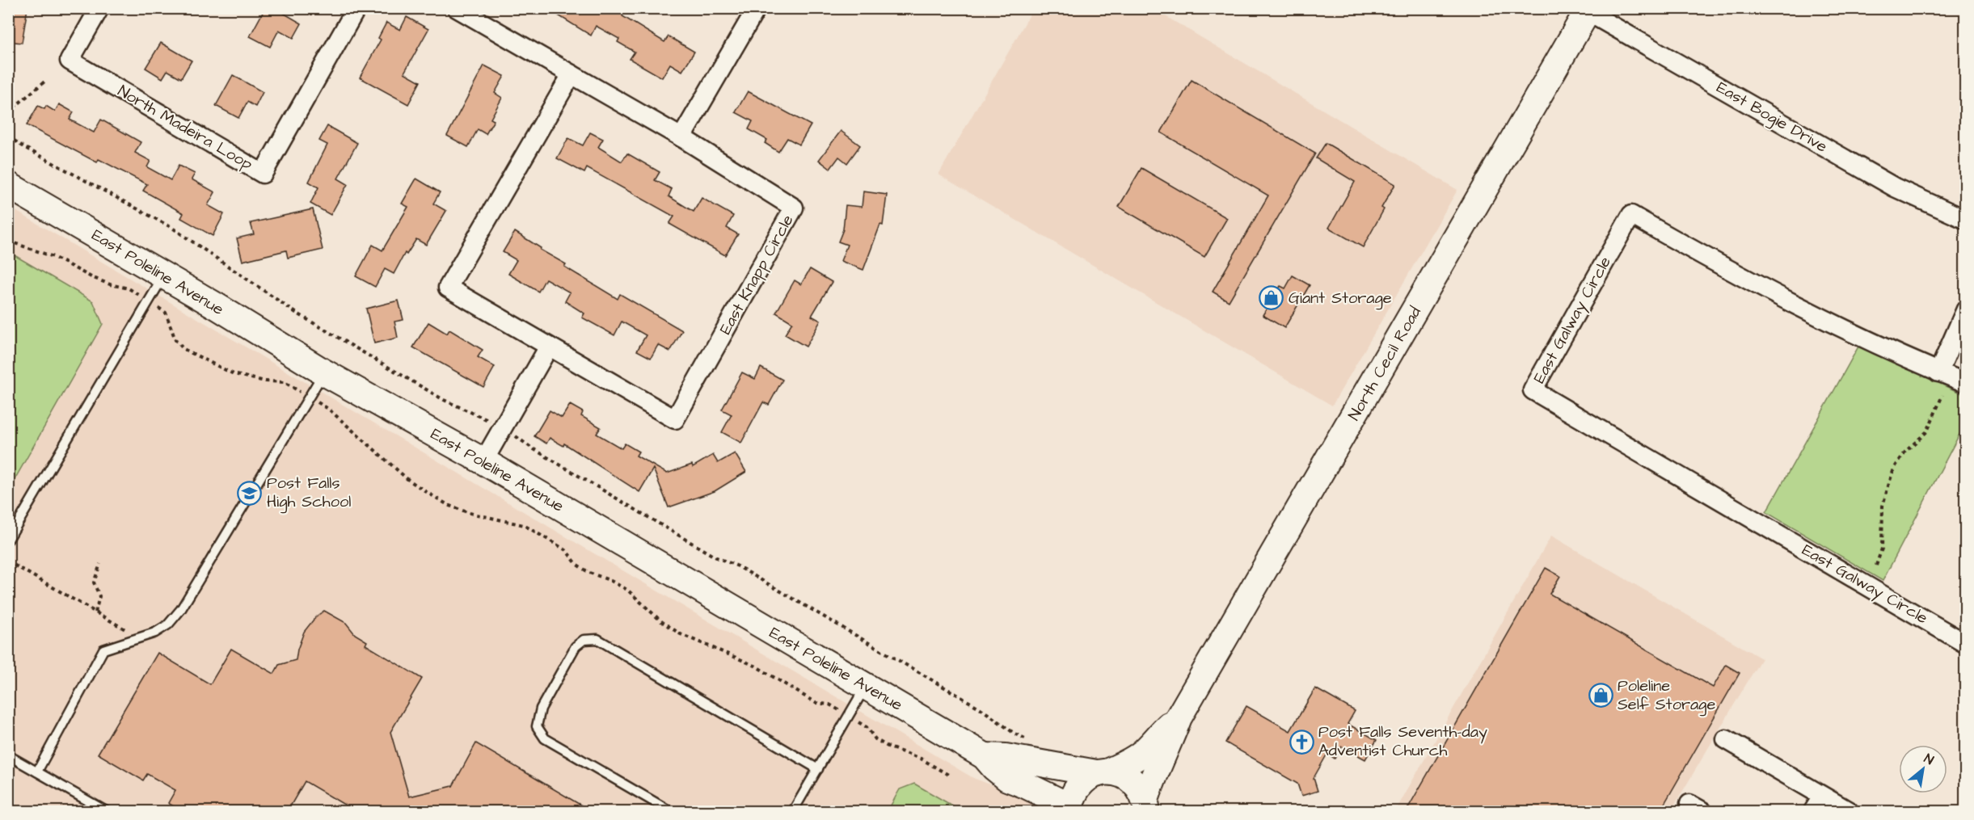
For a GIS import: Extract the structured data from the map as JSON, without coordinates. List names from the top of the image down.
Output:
{
  "streets": {
    "main road": ["East Poleline Avenue", "North Cecil Road"],
    "street": [
      "East Bogie Drive",
      "North Madeira Loop",
      "East Knapp Circle",
      "East Galway Circle"
    ]
  },
  "crossings": [
    ["East Bogie Drive", "North Cecil Road"],
    ["East Poleline Avenue", "North Cecil Road"]
  ],
  "places": {
    "shop": ["Giant Storage", "Poleline Self Storage"],
    "school or university": ["Post Falls High School"],
    "church": ["Post Falls Seventh-day Adventist Church"]
  },
  "north": "top right"
}
